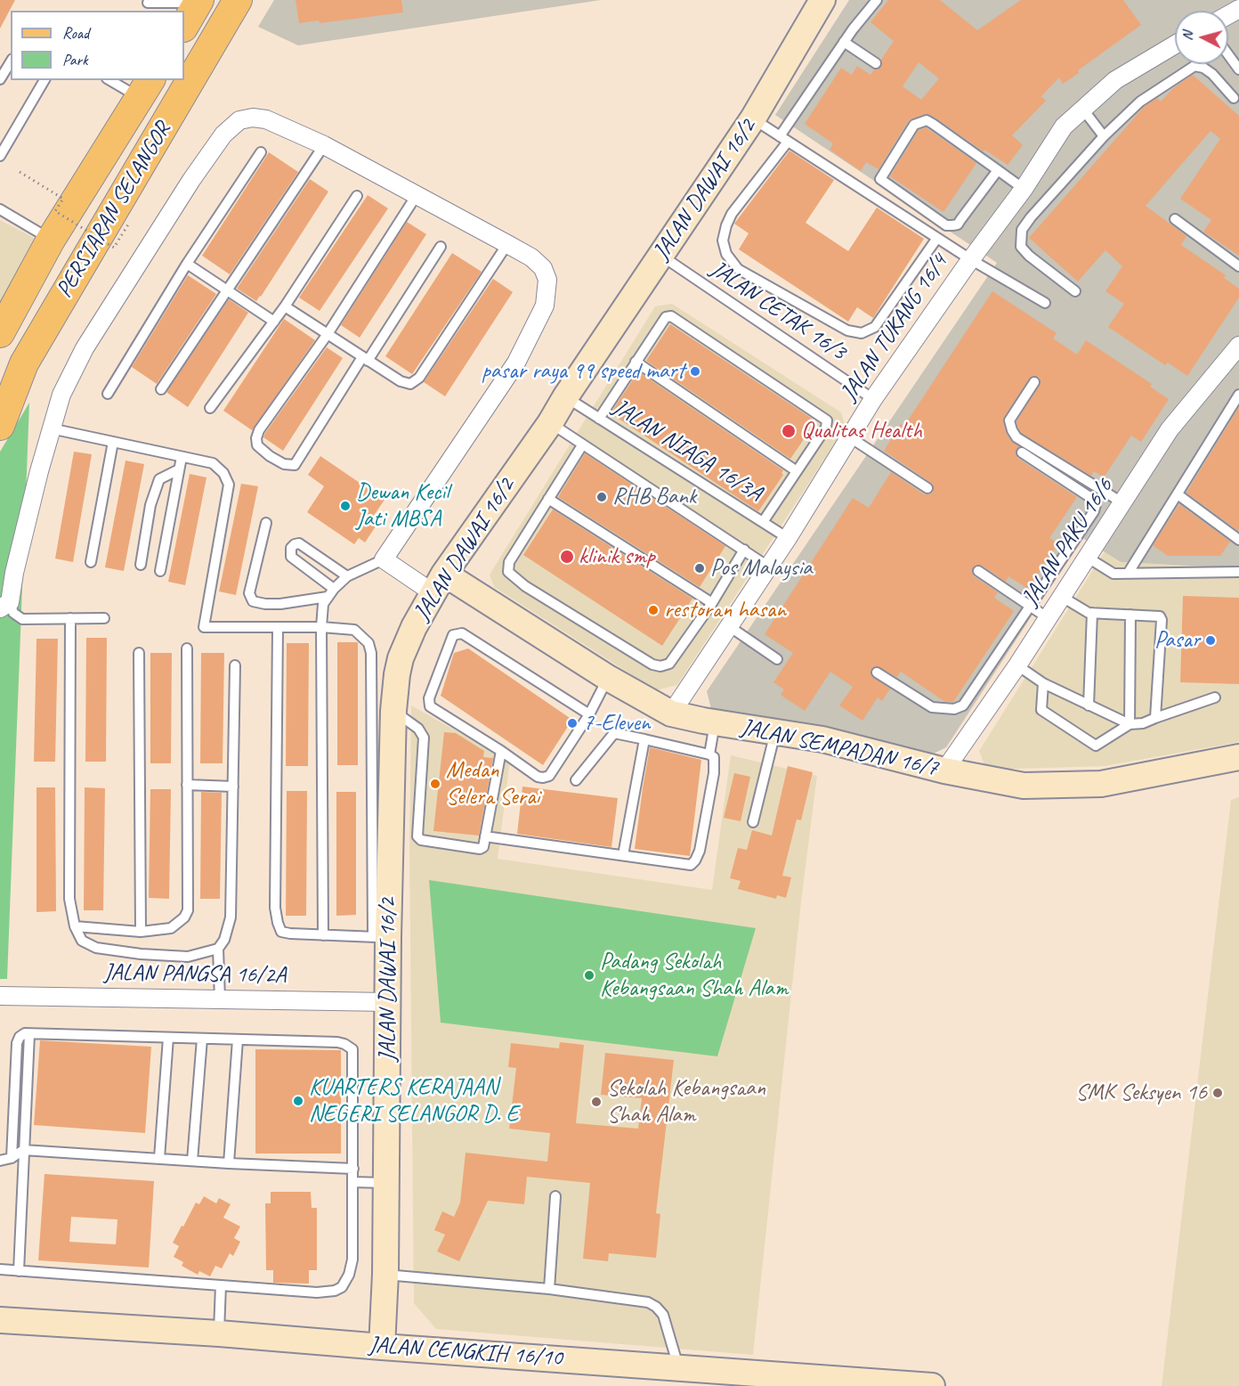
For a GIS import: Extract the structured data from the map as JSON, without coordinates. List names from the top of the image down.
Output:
{
  "streets": {
    "main road": ["PERSIARAN SELANGOR"],
    "street": [
      "JALAN DAWAI 16/2",
      "JALAN TUKANG 16/4",
      "JALAN PAKU 16/6",
      "JALAN SEMPADAN 16/7",
      "JALAN PANGSA 16/2A",
      "JALAN CENGKIH 16/10"
    ],
    "lane": ["JALAN CETAK 16/3", "JALAN NIAGA 16/3A"]
  },
  "crossings": [
    ["JALAN DAWAI 16/2", "JALAN CETAK 16/3"],
    ["JALAN DAWAI 16/2", "JALAN NIAGA 16/3A"],
    ["JALAN DAWAI 16/2", "JALAN SEMPADAN 16/7"],
    ["JALAN DAWAI 16/2", "JALAN PANGSA 16/2A"],
    ["JALAN DAWAI 16/2", "JALAN CENGKIH 16/10"],
    ["JALAN CETAK 16/3", "JALAN TUKANG 16/4"],
    ["JALAN TUKANG 16/4", "JALAN NIAGA 16/3A"],
    ["JALAN TUKANG 16/4", "JALAN SEMPADAN 16/7"],
    ["JALAN PAKU 16/6", "JALAN SEMPADAN 16/7"]
  ],
  "places": [
    "pasar raya 99 speed mart",
    "Qualitas Health",
    "RHB Bank",
    "Dewan Kecil Jati MBSA",
    "klinik smp",
    "Pos Malaysia",
    "restoran hasan",
    "Pasar",
    "7-Eleven",
    "Medan Selera Serai",
    "Padang Sekolah Kebangsaan Shah Alam",
    "SMK Seksyen 16",
    "KUARTERS KERAJAAN NEGERI SELANGOR D. E",
    "Sekolah Kebangsaan Shah Alam"
  ],
  "legend": ["Road", "Park"],
  "north": "left"
}
